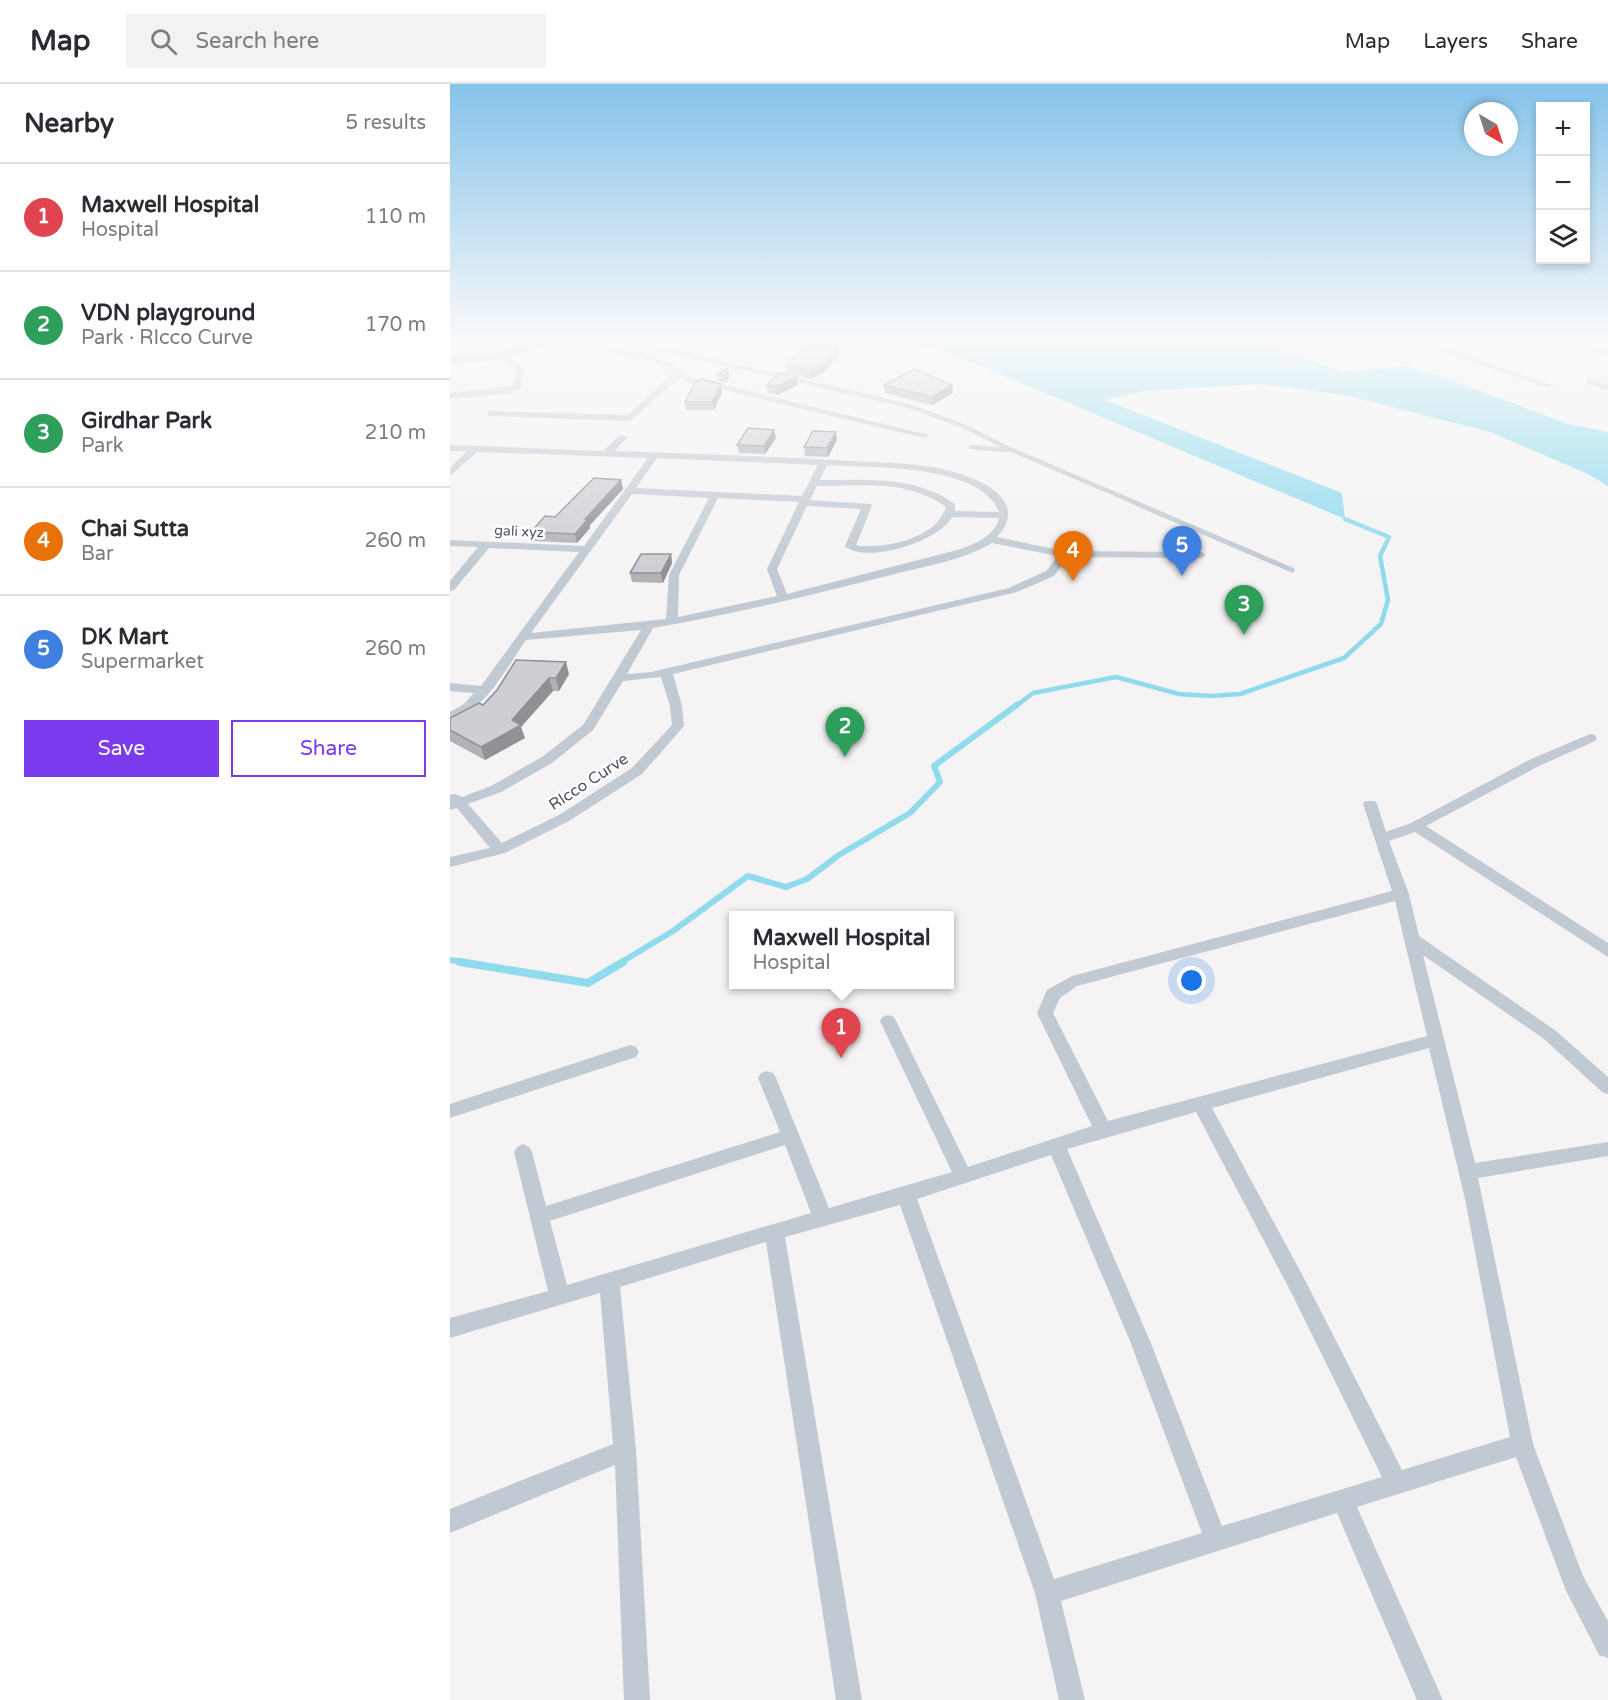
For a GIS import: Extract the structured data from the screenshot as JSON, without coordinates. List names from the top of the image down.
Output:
{
  "streets": {
    "street": ["gali xyz", "RIcco Curve"]
  },
  "north": "bottom right",
  "page": {
    "header": "Map",
    "search": "Search here",
    "nav": ["Map", "Layers", "Share"],
    "heading": ["Nearby", "5 results"],
    "map_buttons": ["+", "−"],
    "list": [
      {
        "mark": "1",
        "name": "Maxwell Hospital",
        "note": "Hospital",
        "value": "110 m"
      },
      {
        "mark": "2",
        "name": "VDN playground",
        "note": "Park · RIcco Curve",
        "value": "170 m"
      },
      {
        "mark": "3",
        "name": "Girdhar Park",
        "note": "Park",
        "value": "210 m"
      },
      {
        "mark": "4",
        "name": "Chai Sutta",
        "note": "Bar",
        "value": "260 m"
      },
      {
        "mark": "5",
        "name": "DK Mart",
        "note": "Supermarket",
        "value": "260 m"
      }
    ],
    "pins": [
      "5",
      "4",
      "3",
      "2",
      "1"
    ],
    "buttons": ["Save", "Share"],
    "popup": ["Maxwell Hospital", "Hospital"]
  }
}
